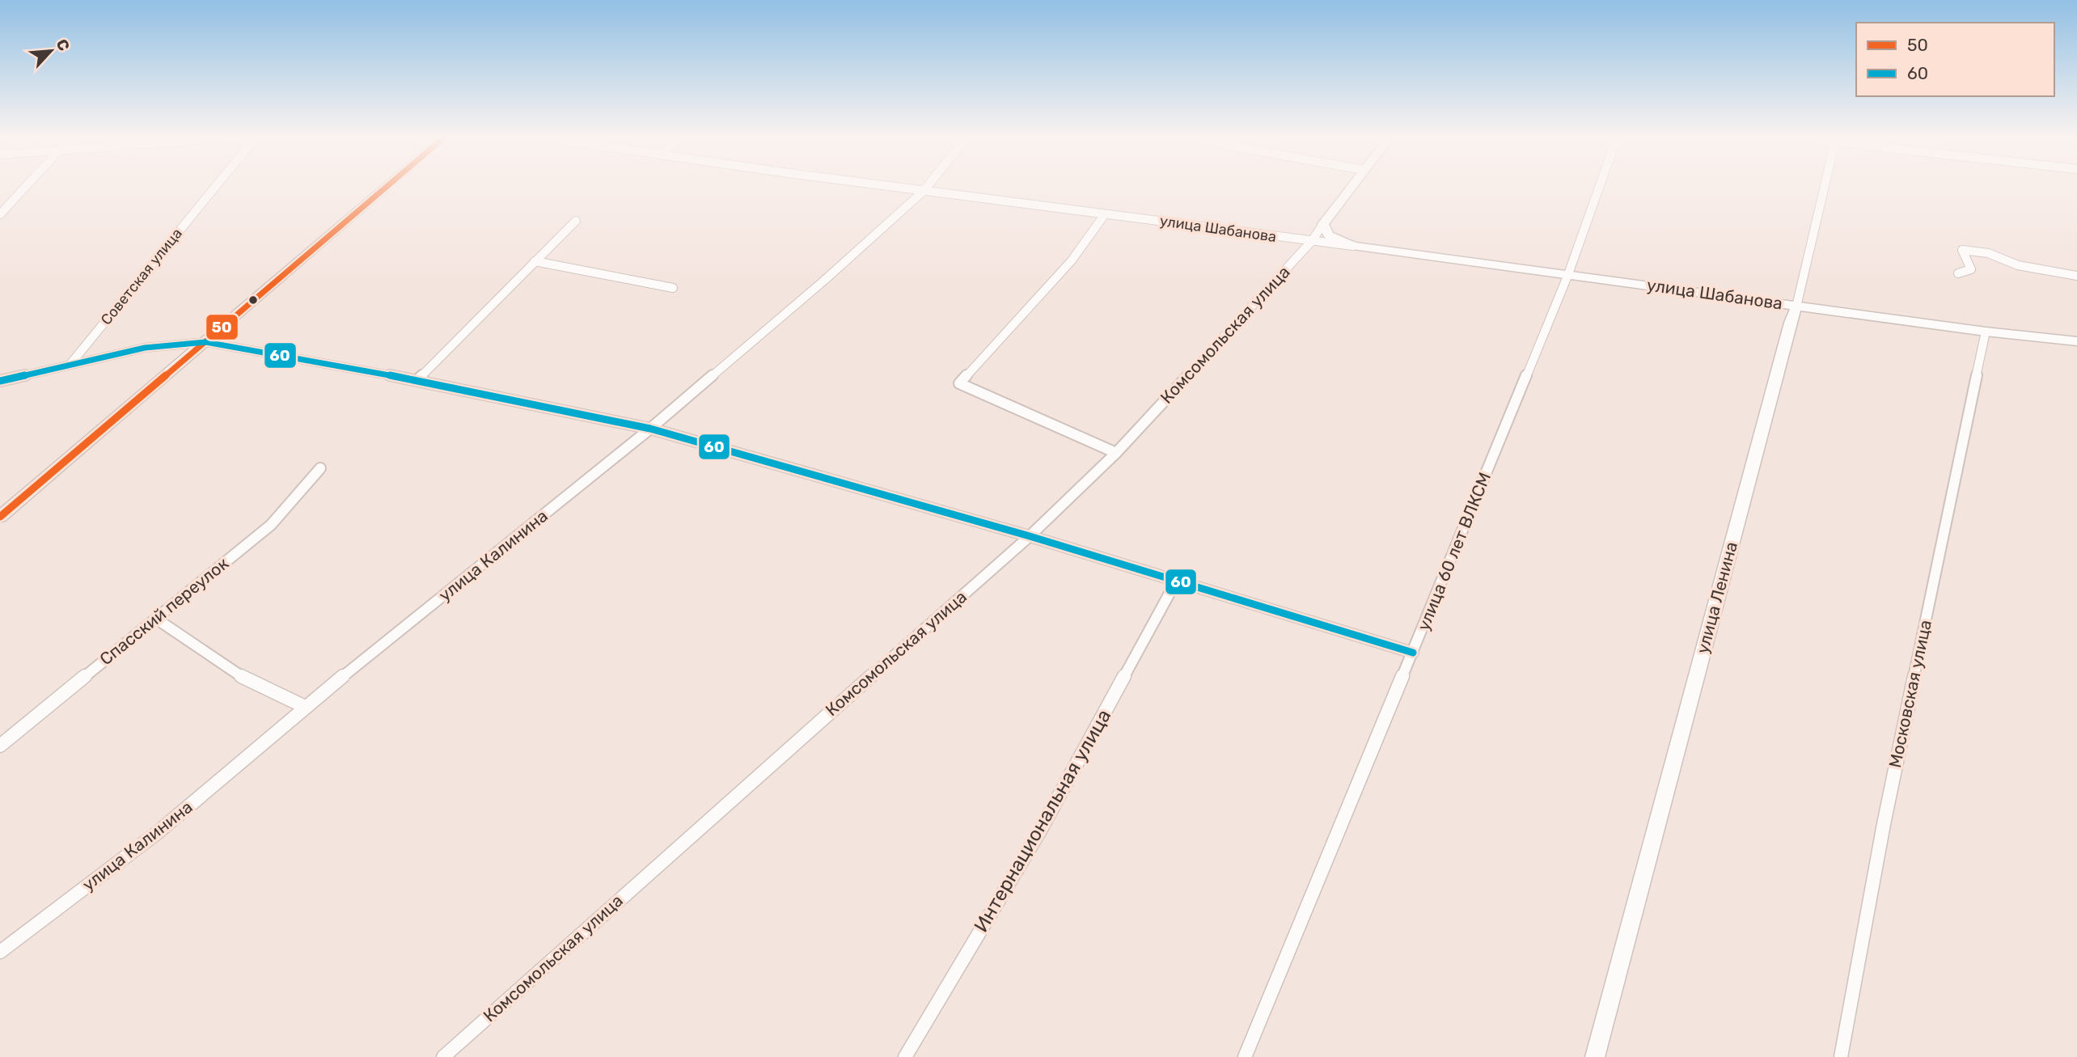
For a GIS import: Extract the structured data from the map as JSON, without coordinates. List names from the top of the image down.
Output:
{
  "streets": {
    "street": [
      "улица Шабанова",
      "Советская улица",
      "Комсомольская улица",
      "улица 60 лет ВЛКСМ",
      "улица Калинина",
      "улица Ленина",
      "Спасский переулок",
      "Московская улица",
      "Интернациональная улица"
    ]
  },
  "crossings": [
    ["улица Шабанова", "Комсомольская улица"],
    ["улица Шабанова", "улица 60 лет ВЛКСМ"],
    ["улица Шабанова", "улица Калинина"],
    ["улица Шабанова", "улица Ленина"],
    ["улица Шабанова", "Московская улица"]
  ],
  "lines": ["transit line 50", "transit line 60"],
  "legend": ["50", "60"],
  "north": "top right"
}
